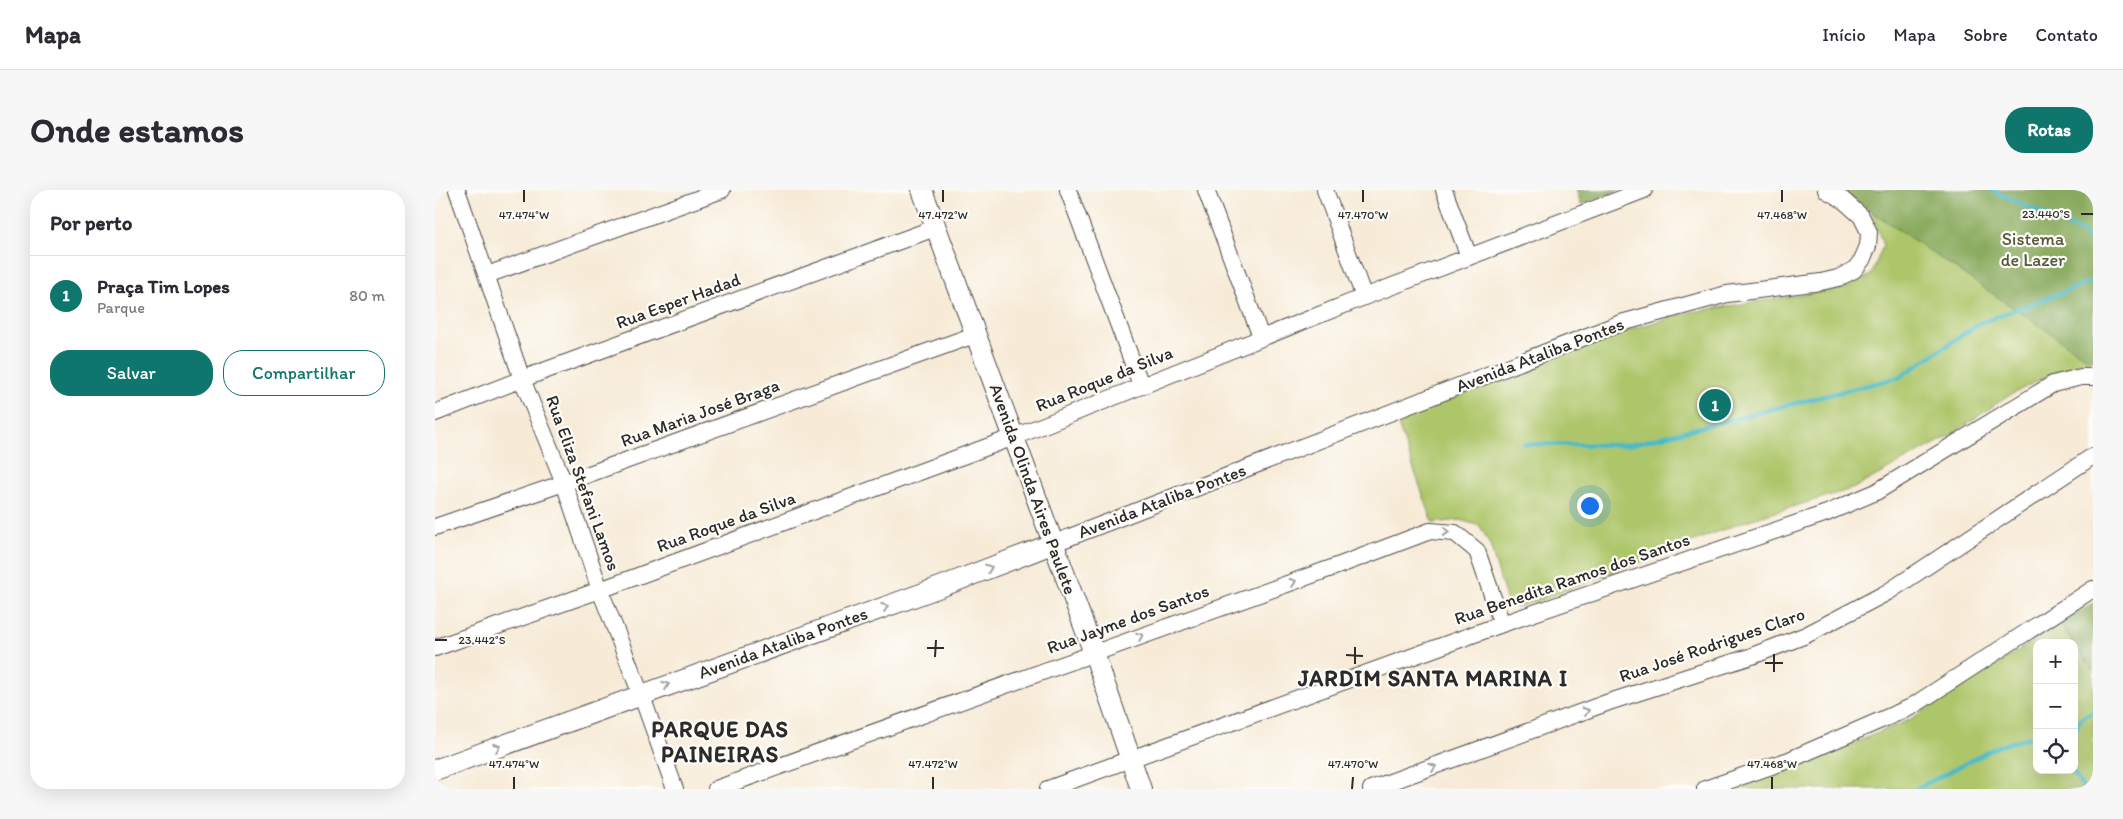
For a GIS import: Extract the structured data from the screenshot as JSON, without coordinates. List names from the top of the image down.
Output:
{
  "streets": {
    "street": [
      "Rua Esper Hadad",
      "Avenida Ataliba Pontes",
      "Rua Roque da Silva",
      "Rua Maria José Braga",
      "Rua Eliza Stefani Lamos",
      "Avenida Olinda Aires Paulete",
      "Rua Benedita Ramos dos Santos",
      "Rua Jayme dos Santos",
      "Rua José Rodrigues Claro"
    ]
  },
  "crossings": [
    ["Rua Esper Hadad", "Rua Eliza Stefani Lamos"],
    ["Rua Esper Hadad", "Avenida Olinda Aires Paulete"],
    ["Avenida Ataliba Pontes", "Rua Eliza Stefani Lamos"],
    ["Avenida Ataliba Pontes", "Avenida Olinda Aires Paulete"],
    ["Rua Roque da Silva", "Rua Eliza Stefani Lamos"],
    ["Rua Roque da Silva", "Avenida Olinda Aires Paulete"],
    ["Rua Maria José Braga", "Rua Eliza Stefani Lamos"],
    ["Rua Maria José Braga", "Avenida Olinda Aires Paulete"],
    ["Avenida Olinda Aires Paulete", "Rua Benedita Ramos dos Santos"],
    ["Avenida Olinda Aires Paulete", "Rua Jayme dos Santos"],
    ["Rua Benedita Ramos dos Santos", "Rua Jayme dos Santos"]
  ],
  "one_way": ["Avenida Ataliba Pontes", "Rua Jayme dos Santos"],
  "districts": ["JARDIM SANTA MARINA I", "PARQUE DAS PAINEIRAS"],
  "parks": ["Sistema de Lazer"],
  "page": {
    "header": "Mapa",
    "nav": [
      "Início",
      "Mapa",
      "Sobre",
      "Contato"
    ],
    "buttons": [
      "Rotas",
      ["Salvar", "Compartilhar"]
    ],
    "title": "Onde estamos",
    "heading": "Por perto",
    "list": [
      {
        "mark": "1",
        "name": "Praça Tim Lopes",
        "note": "Parque",
        "value": "80 m"
      }
    ],
    "pins": "1",
    "map_buttons": ["+", "−"]
  },
  "coordinates": [
    "23.440°S",
    "47.474°W",
    "47.472°W",
    "47.470°W",
    "47.468°W",
    "23.442°S"
  ]
}
